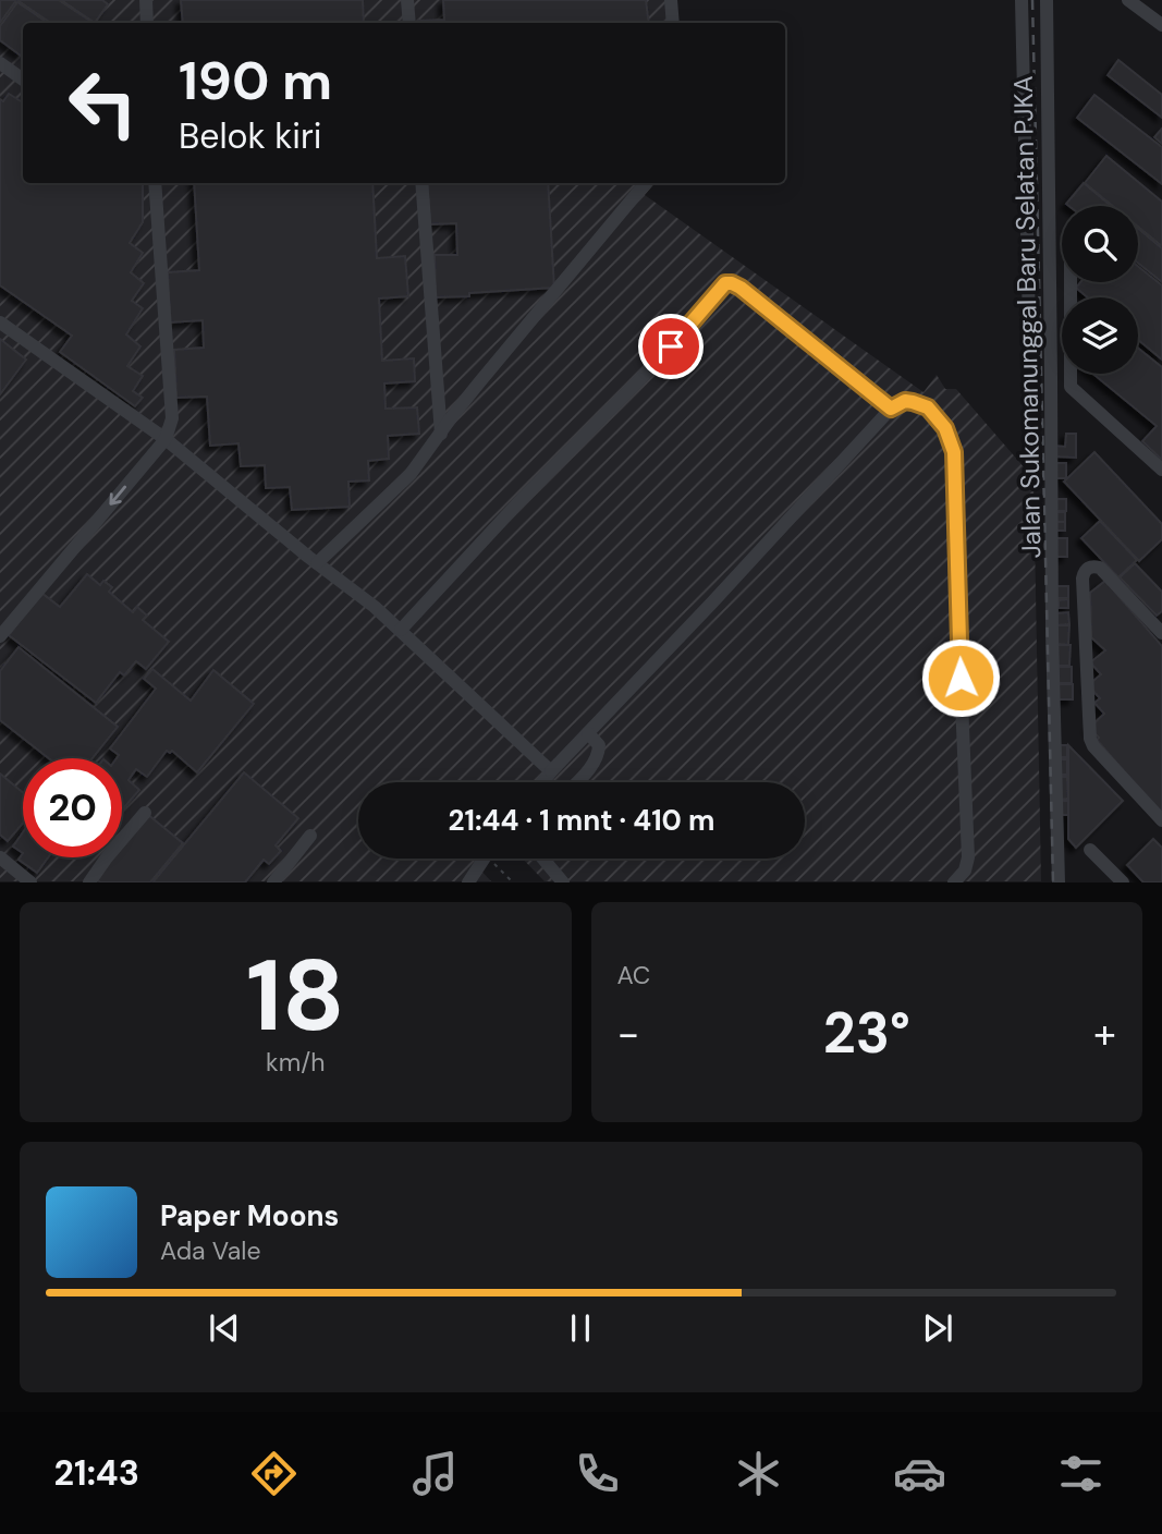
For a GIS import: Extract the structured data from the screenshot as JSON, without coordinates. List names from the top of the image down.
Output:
{
  "streets": {
    "street": ["Jalan Sukomanunggal Baru Selatan PJKA"]
  },
  "page": {
    "turn": ["190 m", "Belok kiri"],
    "limit": "20",
    "trip": "21:44 · 1 mnt · 410 m",
    "tile": [
      ["18", "km/h"],
      "AC"
    ],
    "heat": ["−", "23°", "+"],
    "song": ["Paper Moons", "Ada Vale"],
    "tabs": "21:43"
  }
}
